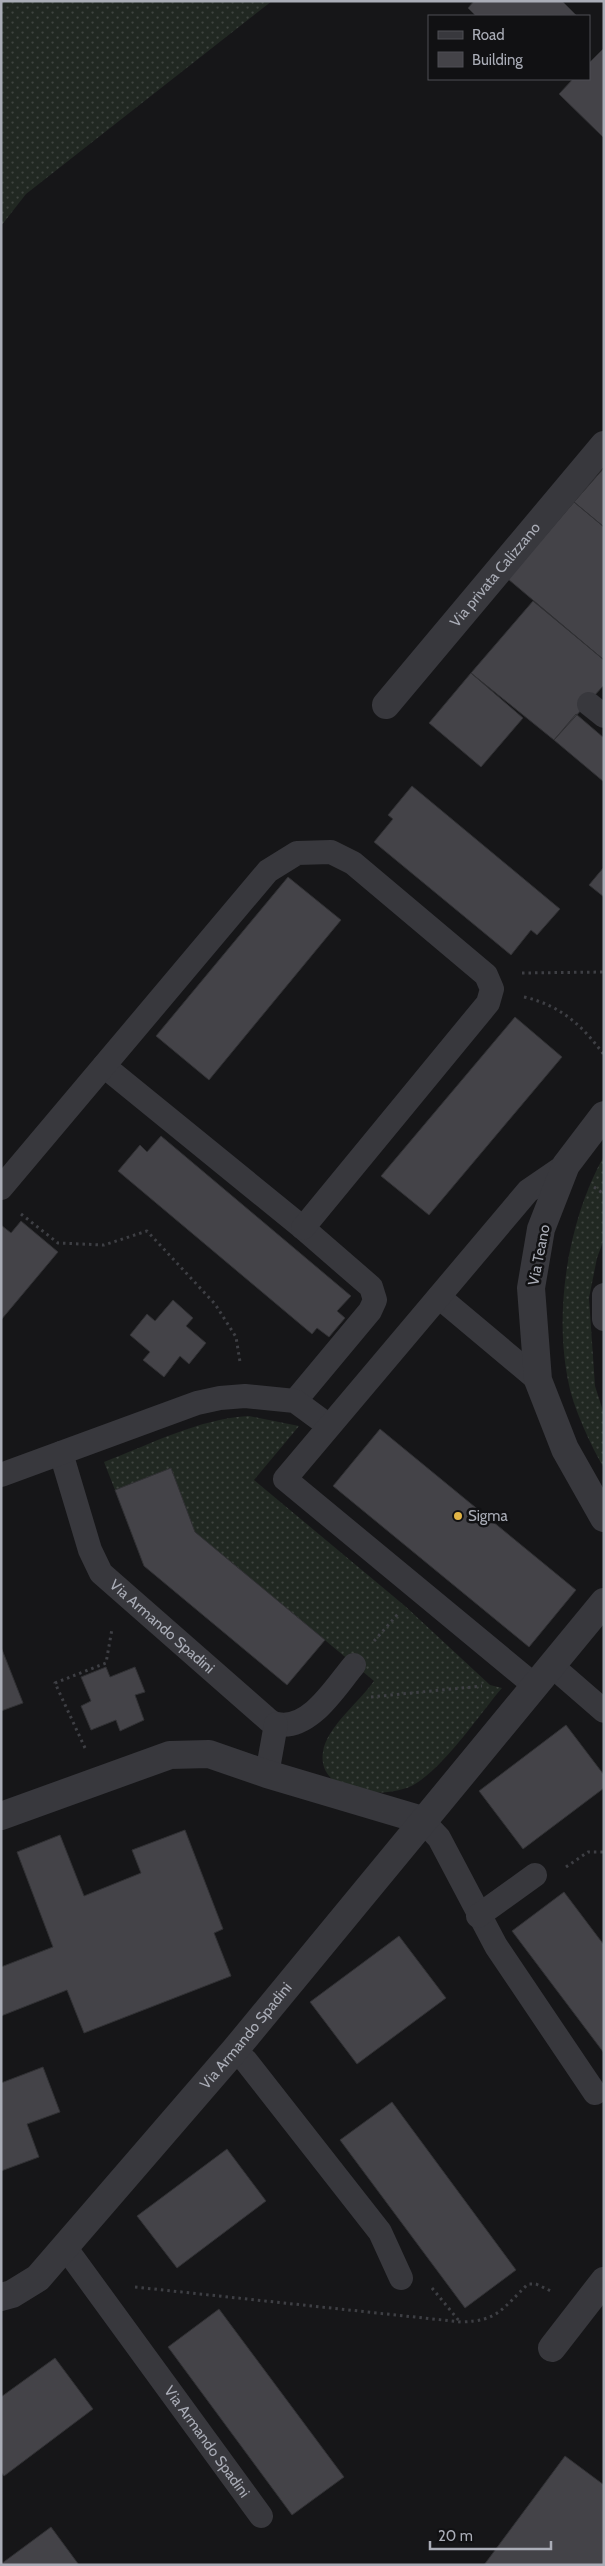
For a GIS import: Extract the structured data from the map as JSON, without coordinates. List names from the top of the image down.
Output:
{
  "streets": {
    "street": ["Via privata Calizzano", "Via Teano", "Via Armando Spadini"]
  },
  "places": ["Sigma"],
  "legend": ["Road", "Building"],
  "scale_bar": "20 m"
}
